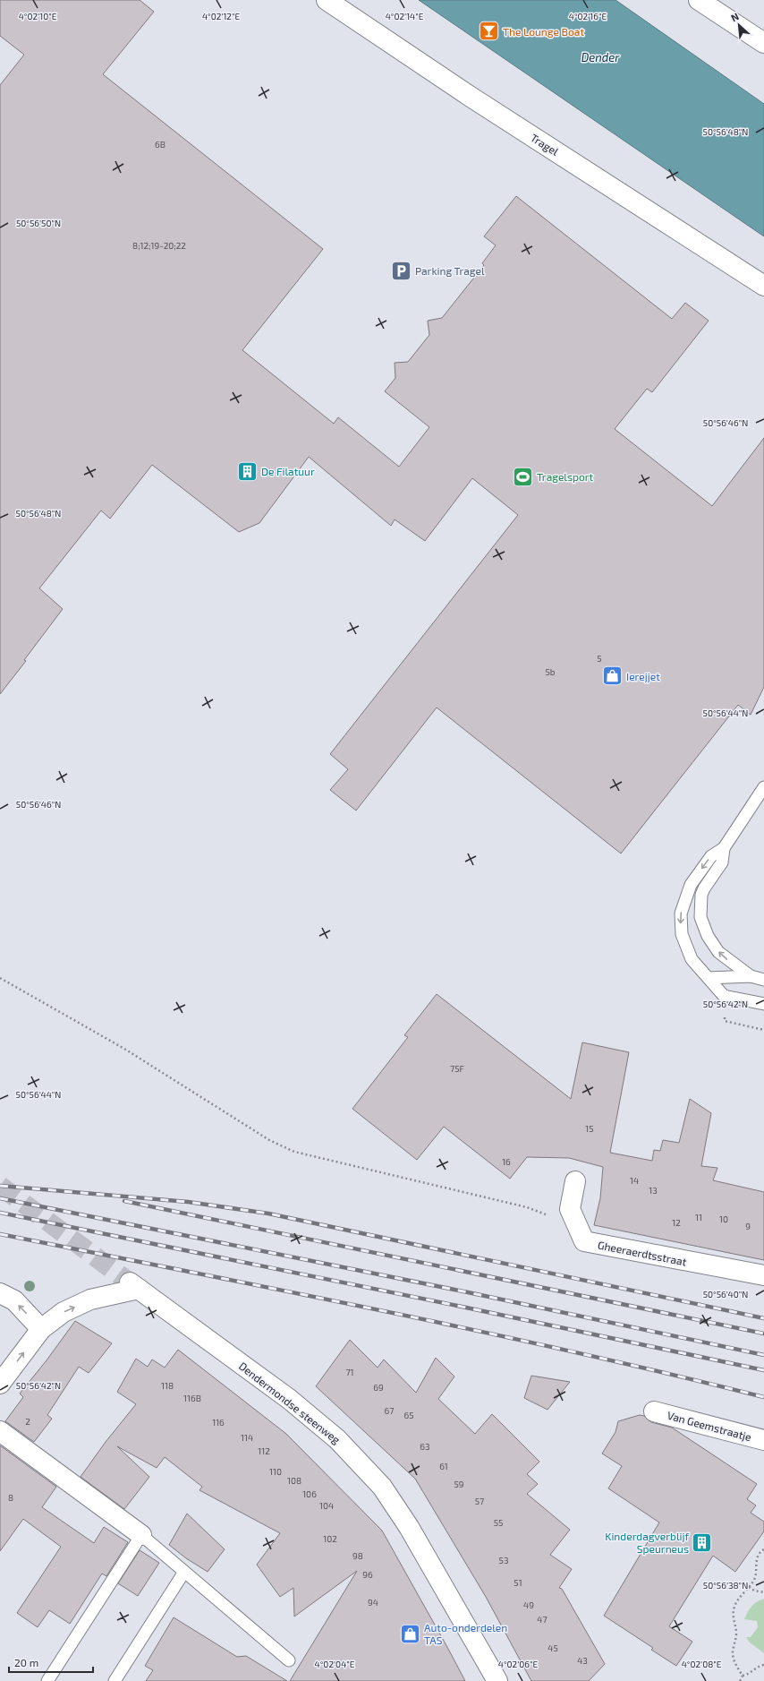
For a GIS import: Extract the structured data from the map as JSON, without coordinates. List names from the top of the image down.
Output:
{
  "streets": {
    "street": [
      "Tragel",
      "Gheeraerdtsstraat",
      "Dendermondse steenweg",
      "Van Geemstraatje"
    ]
  },
  "one_way": ["Dendermondse steenweg"],
  "water": ["Dender"],
  "places": {
    "bar": ["The Lounge Boat"],
    "parking": ["Parking Tragel"],
    "building": ["De Filatuur", "Kinderdagverblijf Speurneus"],
    "sports": ["Tragelsport"],
    "shop": ["Ierejjet", "Auto-onderdelen TAS"]
  },
  "house_numbers": [
    "6B",
    "8;12;19-20;22",
    "5",
    "5b",
    "75F",
    "15",
    "16",
    "14",
    "13",
    "11",
    "10",
    "12",
    "9",
    "71",
    "118",
    "69",
    "116B",
    "67",
    "65",
    "2",
    "116",
    "114",
    "63",
    "112",
    "61",
    "110",
    "108",
    "59",
    "106",
    "8",
    "57",
    "104",
    "55",
    "102",
    "98",
    "53",
    "96",
    "51",
    "94",
    "49",
    "47",
    "45",
    "43"
  ],
  "scale_bar": "20 m",
  "north": "top left",
  "coordinates": [
    "4°02'10\"E",
    "4°02'12\"E",
    "4°02'14\"E",
    "4°02'16\"E",
    "50°56'48\"N",
    "50°56'50\"N",
    "50°56'46\"N",
    "50°56'44\"N",
    "50°56'42\"N",
    "50°56'40\"N",
    "50°56'38\"N",
    "4°02'04\"E",
    "4°02'06\"E",
    "4°02'08\"E"
  ]
}
